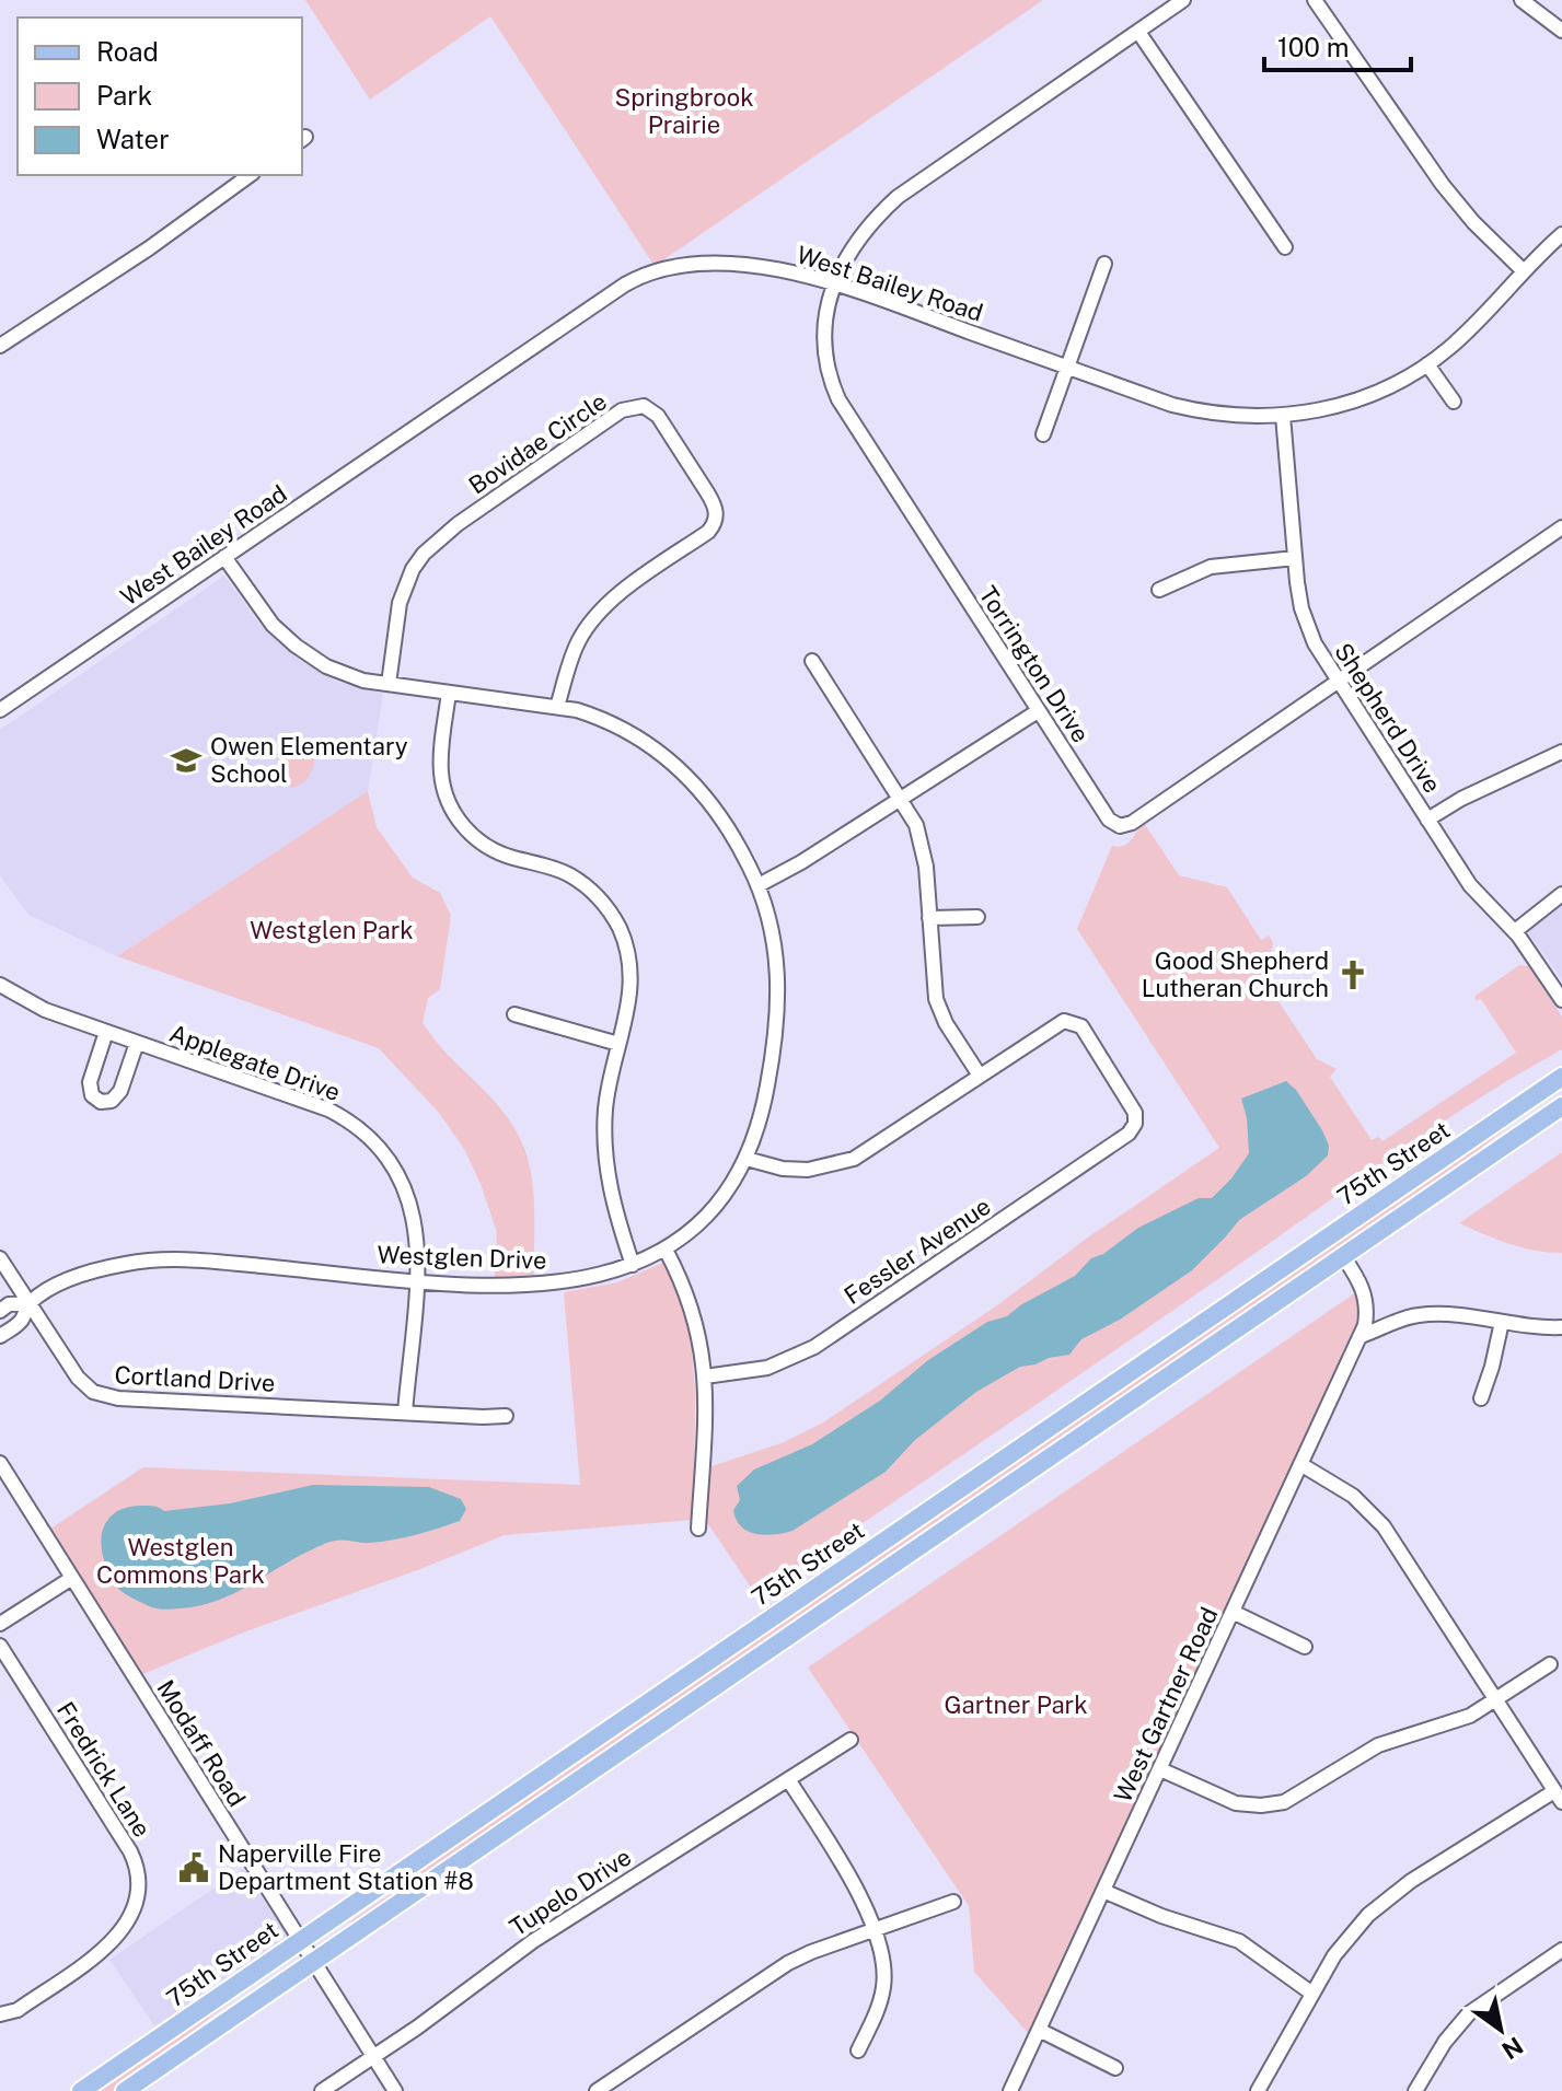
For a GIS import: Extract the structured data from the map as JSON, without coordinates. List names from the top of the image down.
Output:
{
  "streets": {
    "main road": ["75th Street"],
    "street": [
      "West Bailey Road",
      "Bovidae Circle",
      "Torrington Drive",
      "Shepherd Drive",
      "Applegate Drive",
      "Fessler Avenue",
      "Westglen Drive",
      "Cortland Drive",
      "West Gartner Road",
      "Modaff Road",
      "Fredrick Lane",
      "Tupelo Drive"
    ]
  },
  "crossings": [
    ["West Bailey Road", "Torrington Drive"],
    ["West Bailey Road", "Shepherd Drive"],
    ["West Bailey Road", "Westglen Drive"],
    ["Bovidae Circle", "Westglen Drive"],
    ["Torrington Drive", "Shepherd Drive"],
    ["Applegate Drive", "Westglen Drive"],
    ["Applegate Drive", "Cortland Drive"],
    ["75th Street", "West Gartner Road"],
    ["75th Street", "Modaff Road"],
    ["Westglen Drive", "Cortland Drive"],
    ["Modaff Road", "Tupelo Drive"]
  ],
  "parks": [
    "Springbrook Prairie",
    "Westglen Park",
    "Westglen Commons Park",
    "Gartner Park"
  ],
  "places": {
    "school or university": ["Owen Elementary School"],
    "church": ["Good Shepherd Lutheran Church"],
    "public building": ["Naperville Fire Department Station #8"]
  },
  "legend": ["Road", "Park", "Water"],
  "scale_bar": "100 m",
  "north": "bottom right"
}
